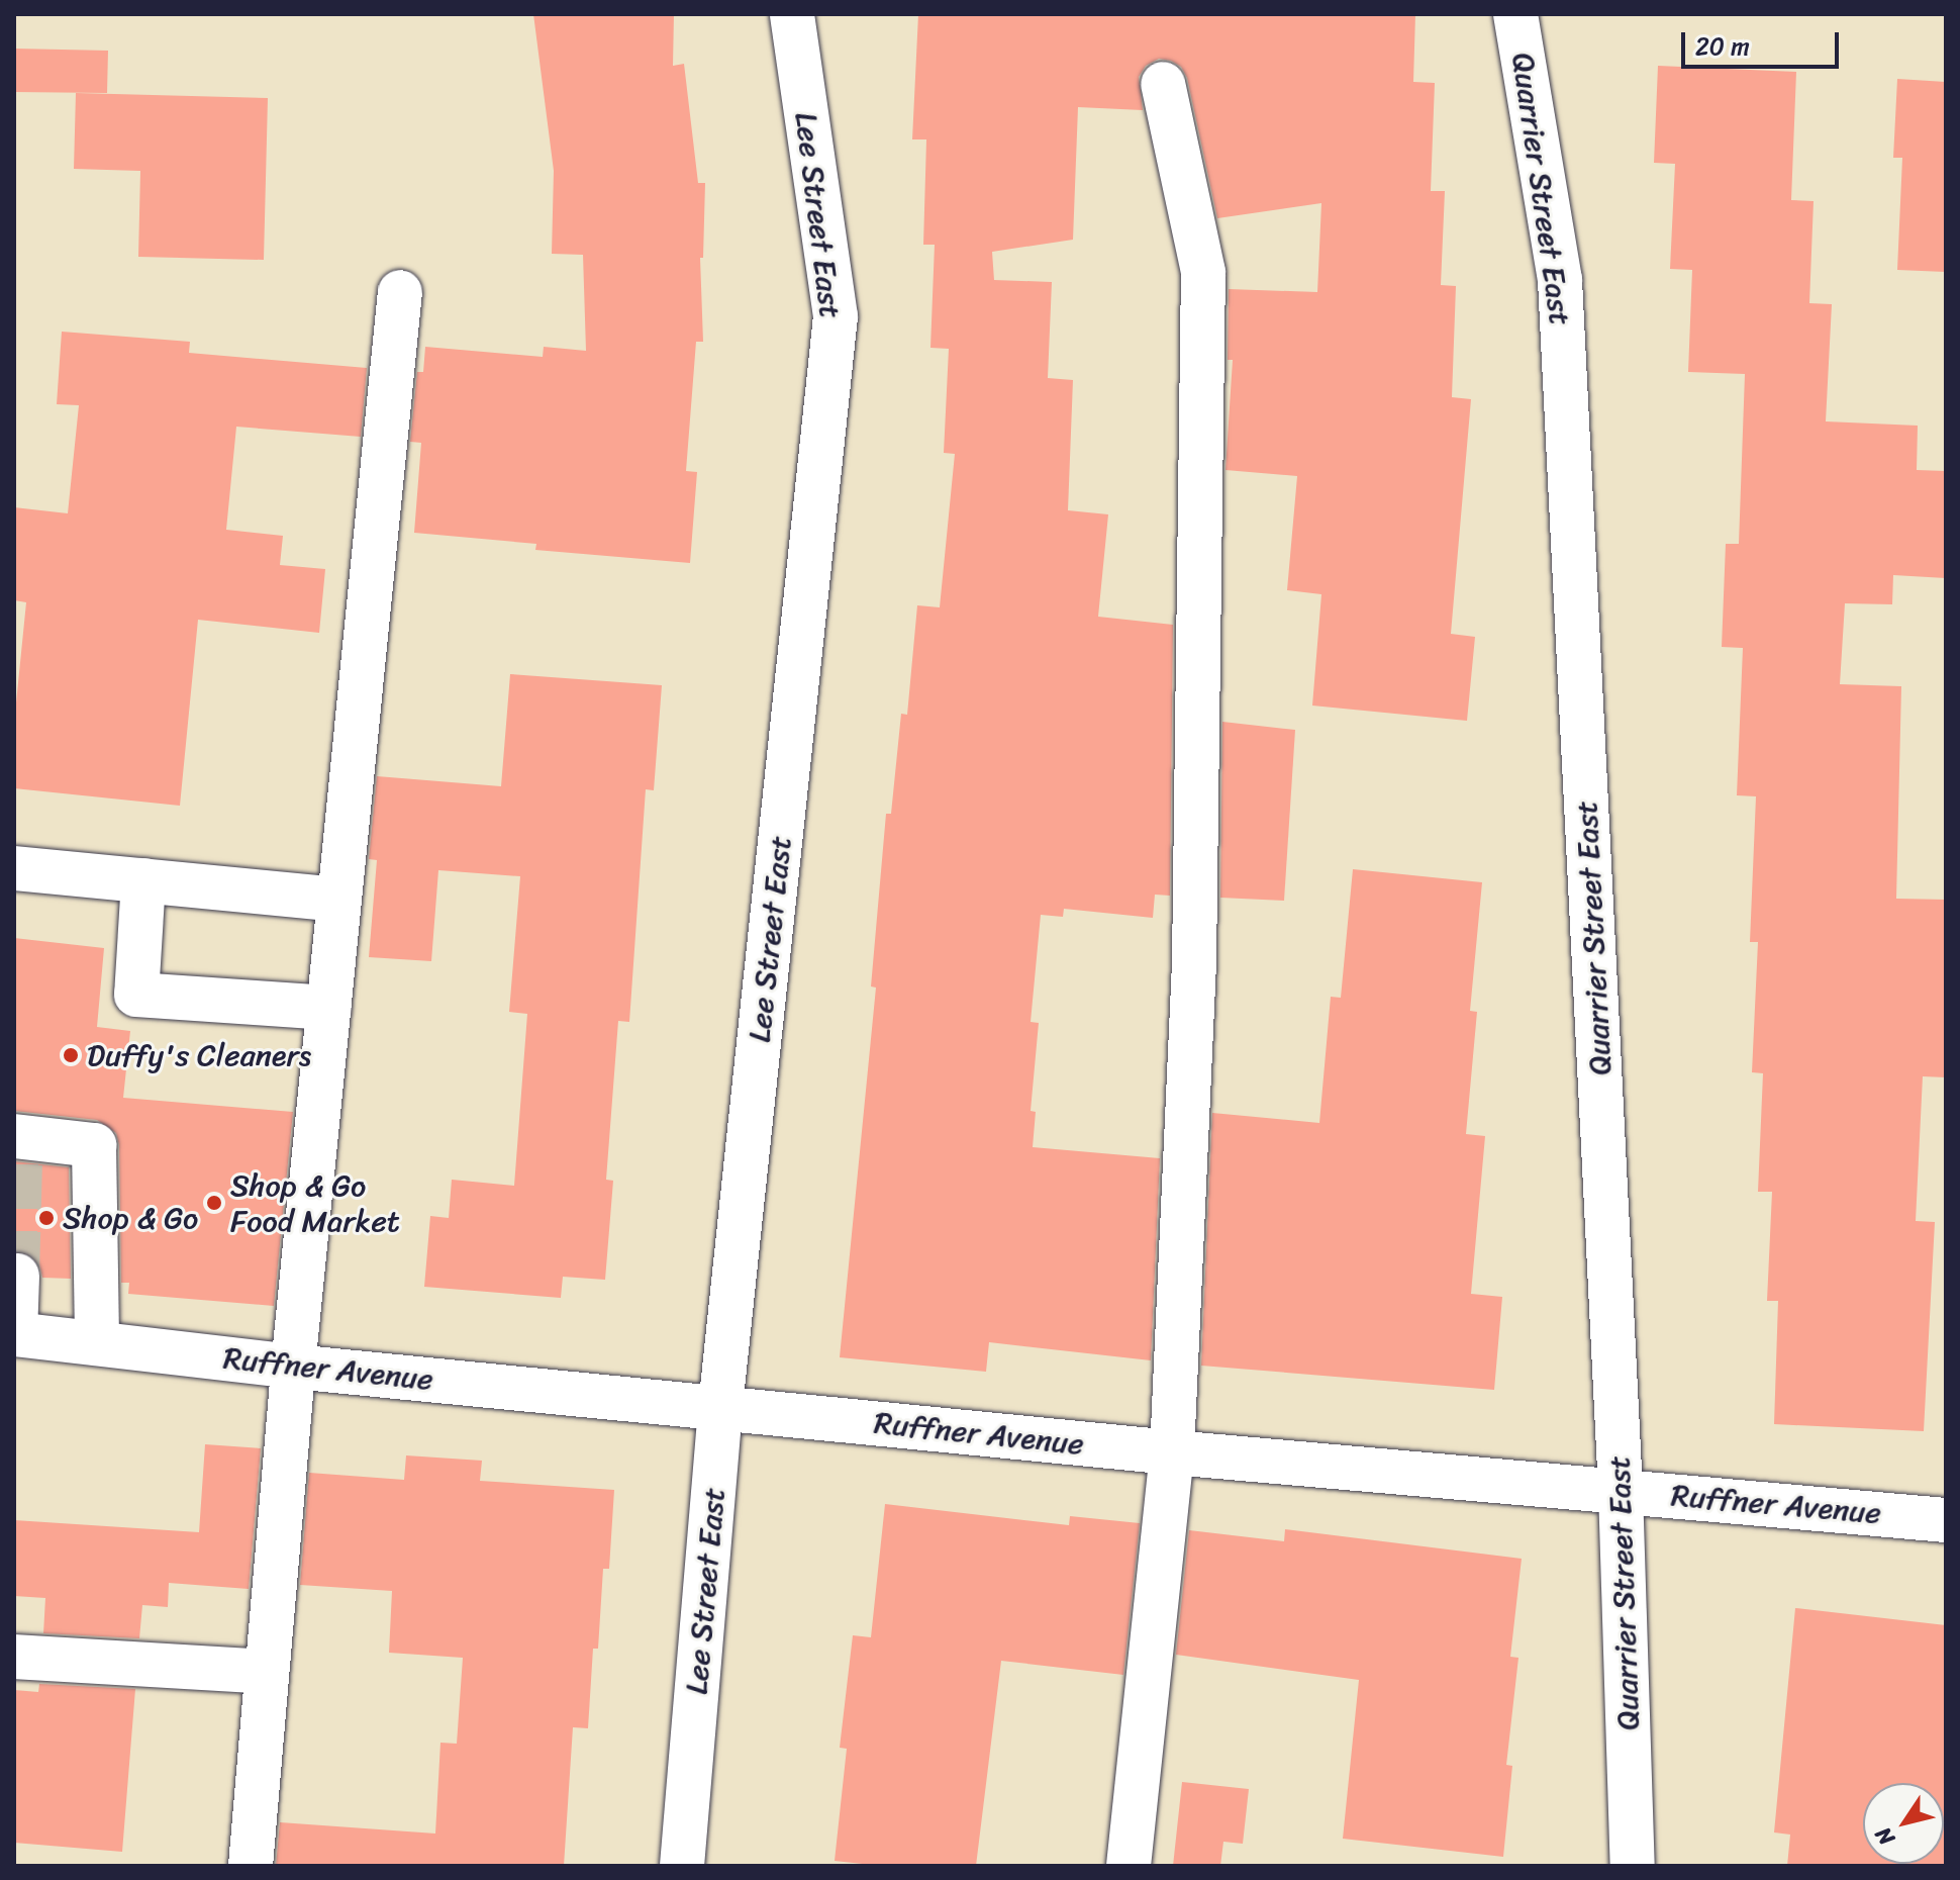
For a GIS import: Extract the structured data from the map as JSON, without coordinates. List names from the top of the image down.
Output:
{
  "streets": {
    "street": ["Quarrier Street East", "Lee Street East", "Ruffner Avenue"]
  },
  "crossings": [
    ["Quarrier Street East", "Ruffner Avenue"],
    ["Lee Street East", "Ruffner Avenue"]
  ],
  "places": ["Duffy's Cleaners", "Shop & Go Food Market", "Shop & Go"],
  "scale_bar": "20 m",
  "north": "bottom left"
}
